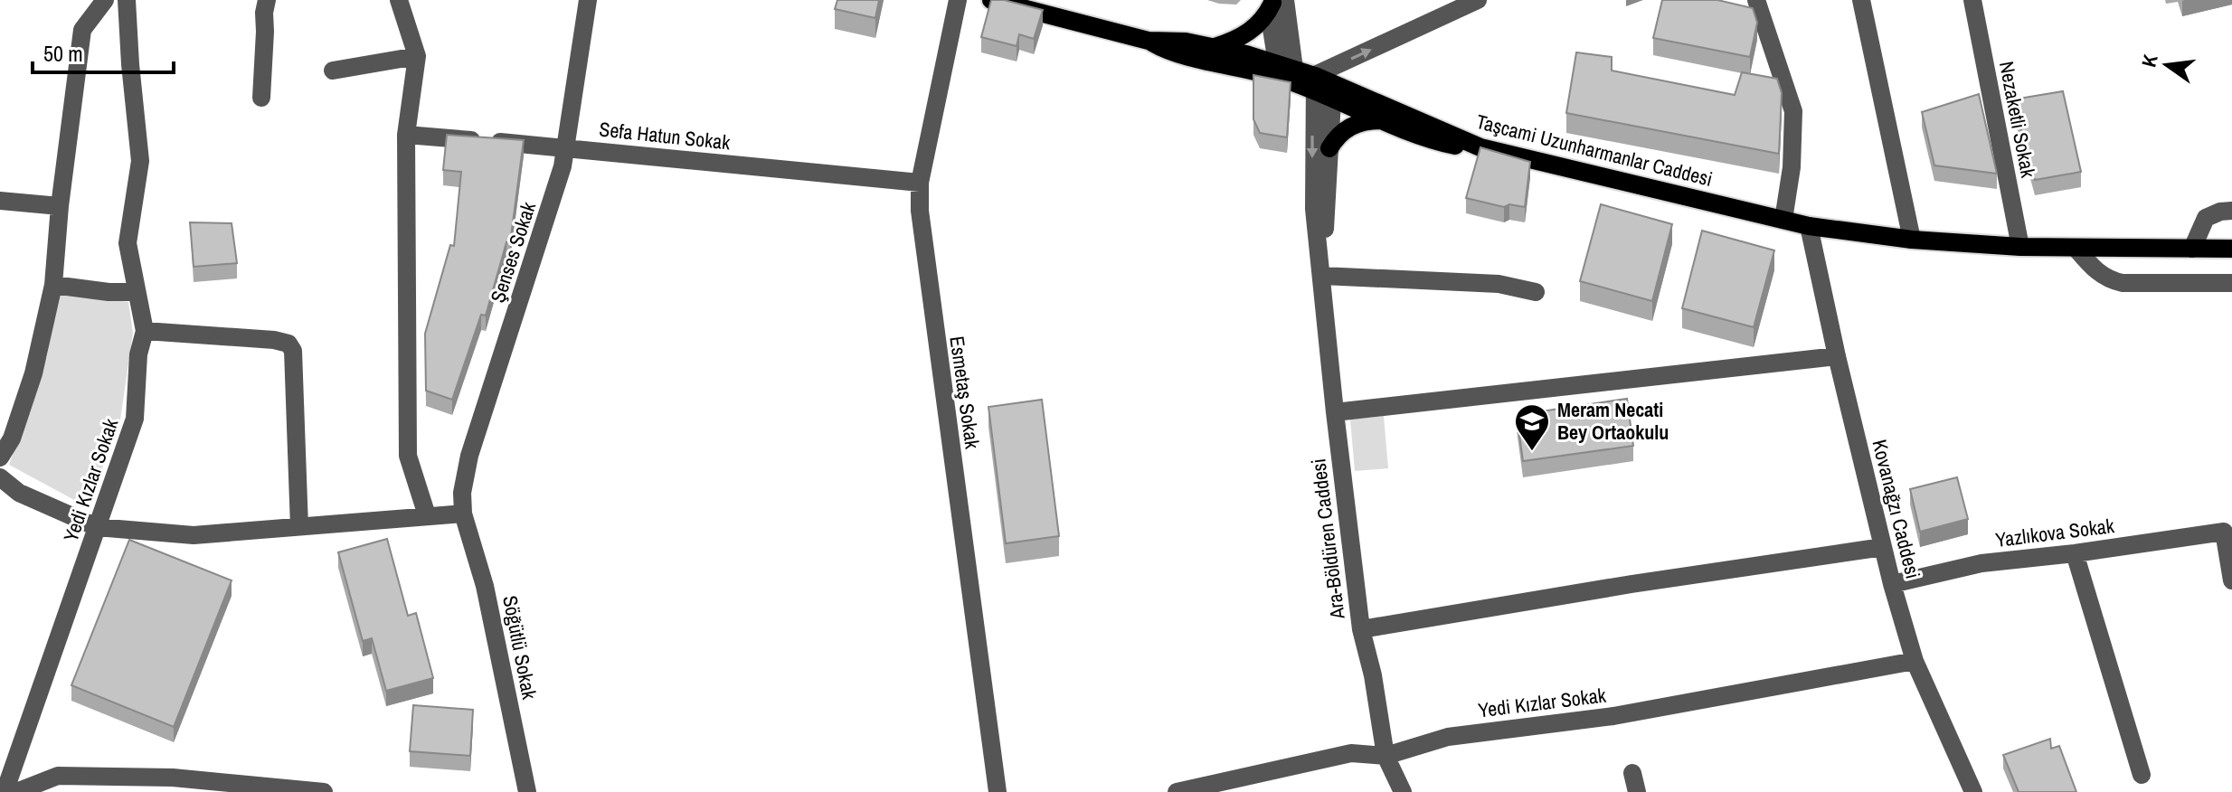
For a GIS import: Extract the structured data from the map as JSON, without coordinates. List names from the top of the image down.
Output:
{
  "streets": {
    "main road": ["Taşcami Uzunharmanlar Caddesi"],
    "street": [
      "Nezaketli Sokak",
      "Sefa Hatun Sokak",
      "Şenses Sokak",
      "Esmetaş Sokak",
      "Yedi Kızlar Sokak",
      "Kovanağzı Caddesi",
      "Yazlıkova Sokak",
      "Ara-Böldüren Caddesi",
      "Söğütlü Sokak"
    ]
  },
  "crossings": [
    ["Nezaketli Sokak", "Taşcami Uzunharmanlar Caddesi"],
    ["Sefa Hatun Sokak", "Şenses Sokak"],
    ["Sefa Hatun Sokak", "Esmetaş Sokak"],
    ["Taşcami Uzunharmanlar Caddesi", "Kovanağzı Caddesi"],
    ["Taşcami Uzunharmanlar Caddesi", "Ara-Böldüren Caddesi"],
    ["Şenses Sokak", "Söğütlü Sokak"],
    ["Yedi Kızlar Sokak", "Kovanağzı Caddesi"],
    ["Yedi Kızlar Sokak", "Ara-Böldüren Caddesi"],
    ["Kovanağzı Caddesi", "Yazlıkova Sokak"]
  ],
  "places": {
    "school or university": ["Meram Necati Bey Ortaokulu"]
  },
  "scale_bar": "50 m",
  "north": "left"
}
